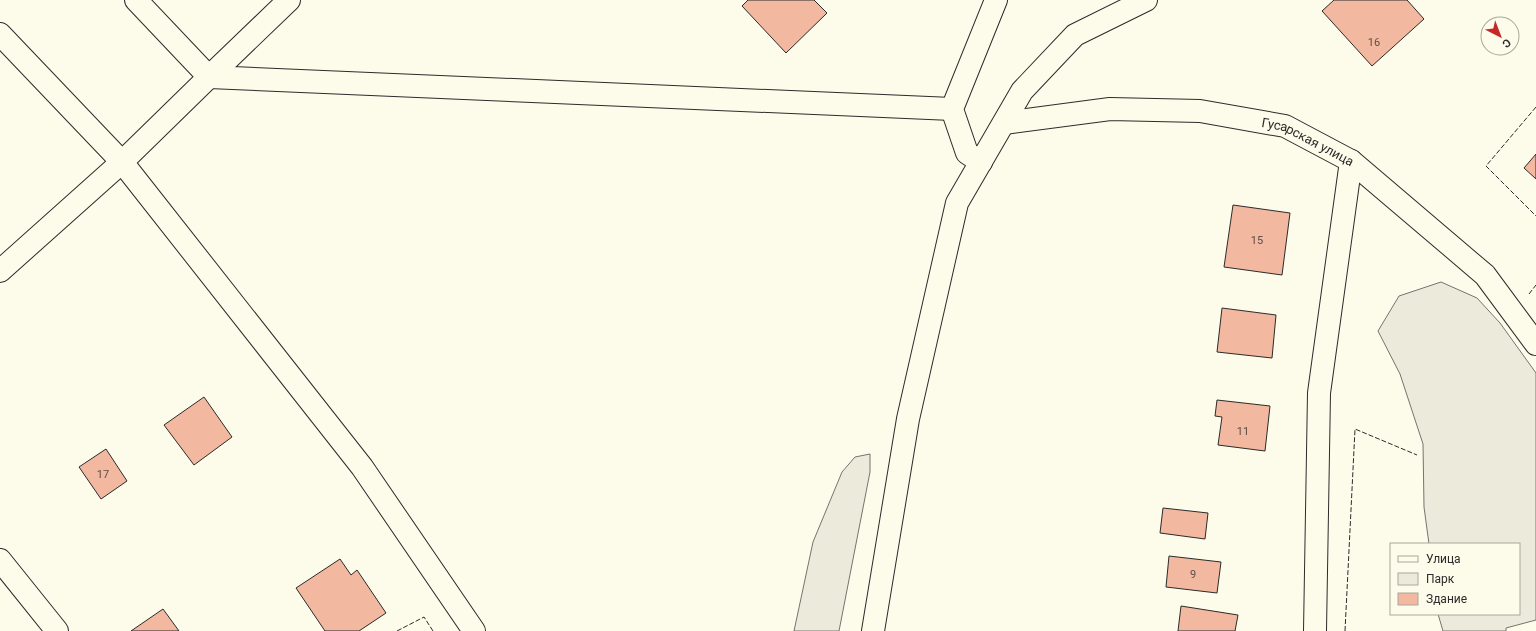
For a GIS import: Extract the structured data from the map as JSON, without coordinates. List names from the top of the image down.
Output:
{
  "streets": {
    "street": ["Гусарская улица"]
  },
  "house_numbers": [
    "16",
    "15",
    "11",
    "17",
    "9"
  ],
  "legend": ["Улица", "Парк", "Здание"],
  "north": "bottom right"
}
